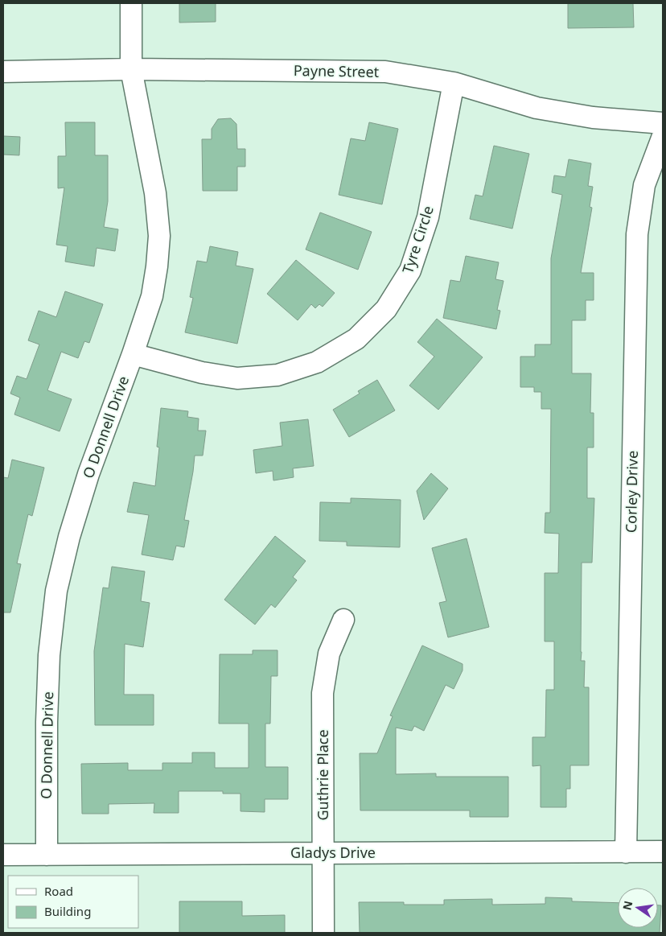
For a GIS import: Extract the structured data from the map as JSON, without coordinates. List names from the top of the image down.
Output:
{
  "streets": {
    "street": [
      "Payne Street",
      "Tyre Circle",
      "O Donnell Drive",
      "Corley Drive",
      "Guthrie Place",
      "Gladys Drive"
    ]
  },
  "crossings": [
    ["Payne Street", "Tyre Circle"],
    ["Payne Street", "O Donnell Drive"],
    ["Tyre Circle", "O Donnell Drive"],
    ["O Donnell Drive", "Gladys Drive"],
    ["Corley Drive", "Gladys Drive"],
    ["Guthrie Place", "Gladys Drive"]
  ],
  "legend": ["Road", "Building"],
  "north": "left"
}
